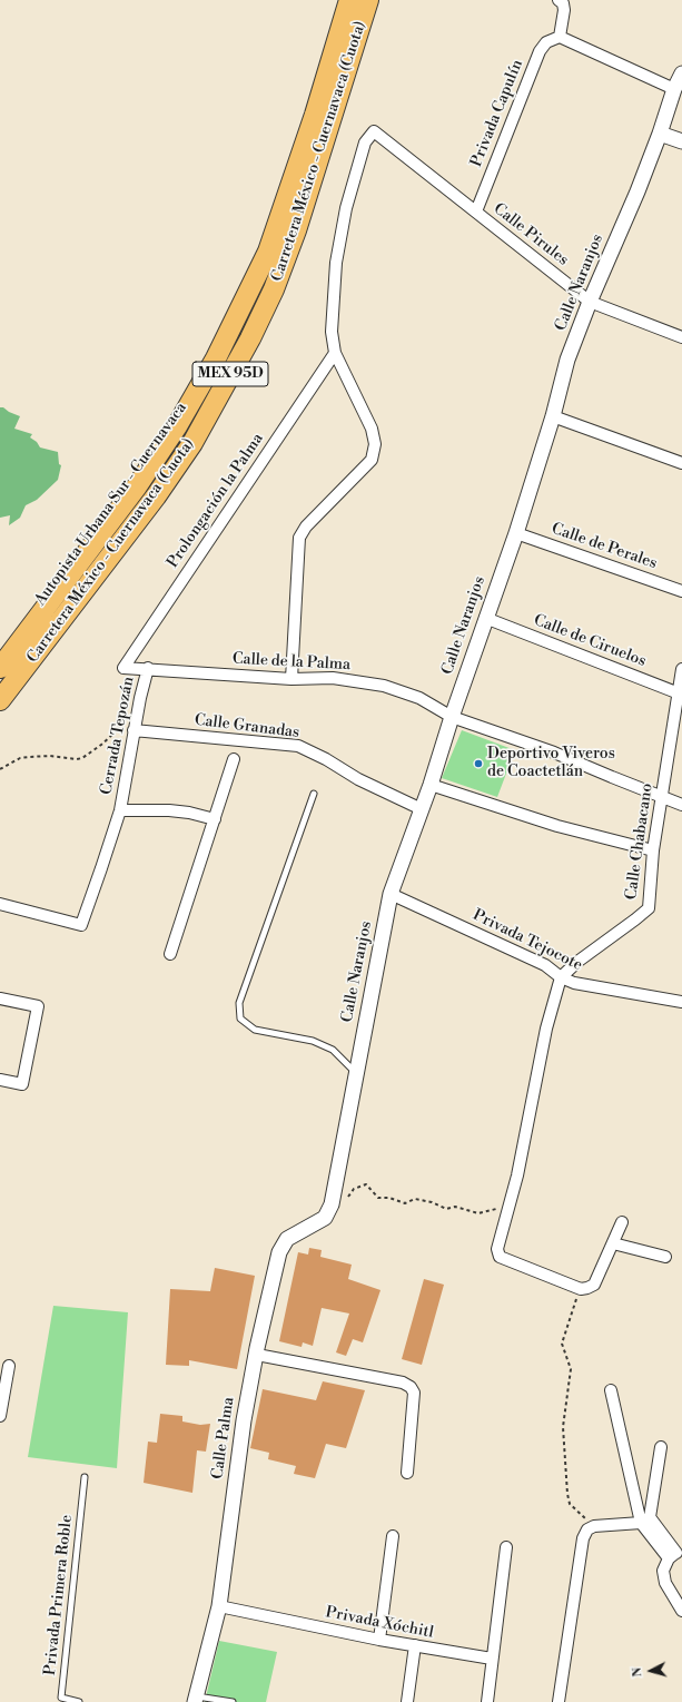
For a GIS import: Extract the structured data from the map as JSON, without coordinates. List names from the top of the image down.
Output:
{
  "streets": {
    "highway": ["Carretera México - Cuernavaca (Cuota)", "MEX 95D", "Autopista Urbana Sur - Cuernavaca"],
    "street": [
      "Privada Capulín",
      "Calle Pirules",
      "Calle Naranjos",
      "Prolongación la Palma",
      "Calle de Perales",
      "Calle de Ciruelos",
      "Calle de la Palma",
      "Calle Granadas",
      "Cerrada Tepozán",
      "Calle Chabacano",
      "Privada Tejocote",
      "Calle Palma",
      "Privada Xóchitl"
    ],
    "lane": ["Privada Primera Roble"]
  },
  "crossings": [
    ["Privada Capulín", "Calle Pirules"],
    ["Carretera México - Cuernavaca (Cuota)", "Autopista Urbana Sur - Cuernavaca"],
    ["Calle Pirules", "Calle Naranjos"],
    ["Calle Pirules", "Prolongación la Palma"],
    ["Calle Naranjos", "Calle de Perales"],
    ["Calle Naranjos", "Calle de Ciruelos"],
    ["Calle Naranjos", "Calle de la Palma"],
    ["Calle Naranjos", "Calle Granadas"],
    ["Calle Naranjos", "Privada Tejocote"],
    ["Calle Naranjos", "Calle Palma"],
    ["Prolongación la Palma", "Calle de la Palma"],
    ["Calle de Ciruelos", "Calle Chabacano"],
    ["Calle de la Palma", "Cerrada Tepozán"],
    ["Calle Granadas", "Cerrada Tepozán"],
    ["Calle Chabacano", "Privada Tejocote"],
    ["Calle Palma", "Privada Xóchitl"]
  ],
  "places": ["Deportivo Viveros de Coactetlán"],
  "north": "left"
}
